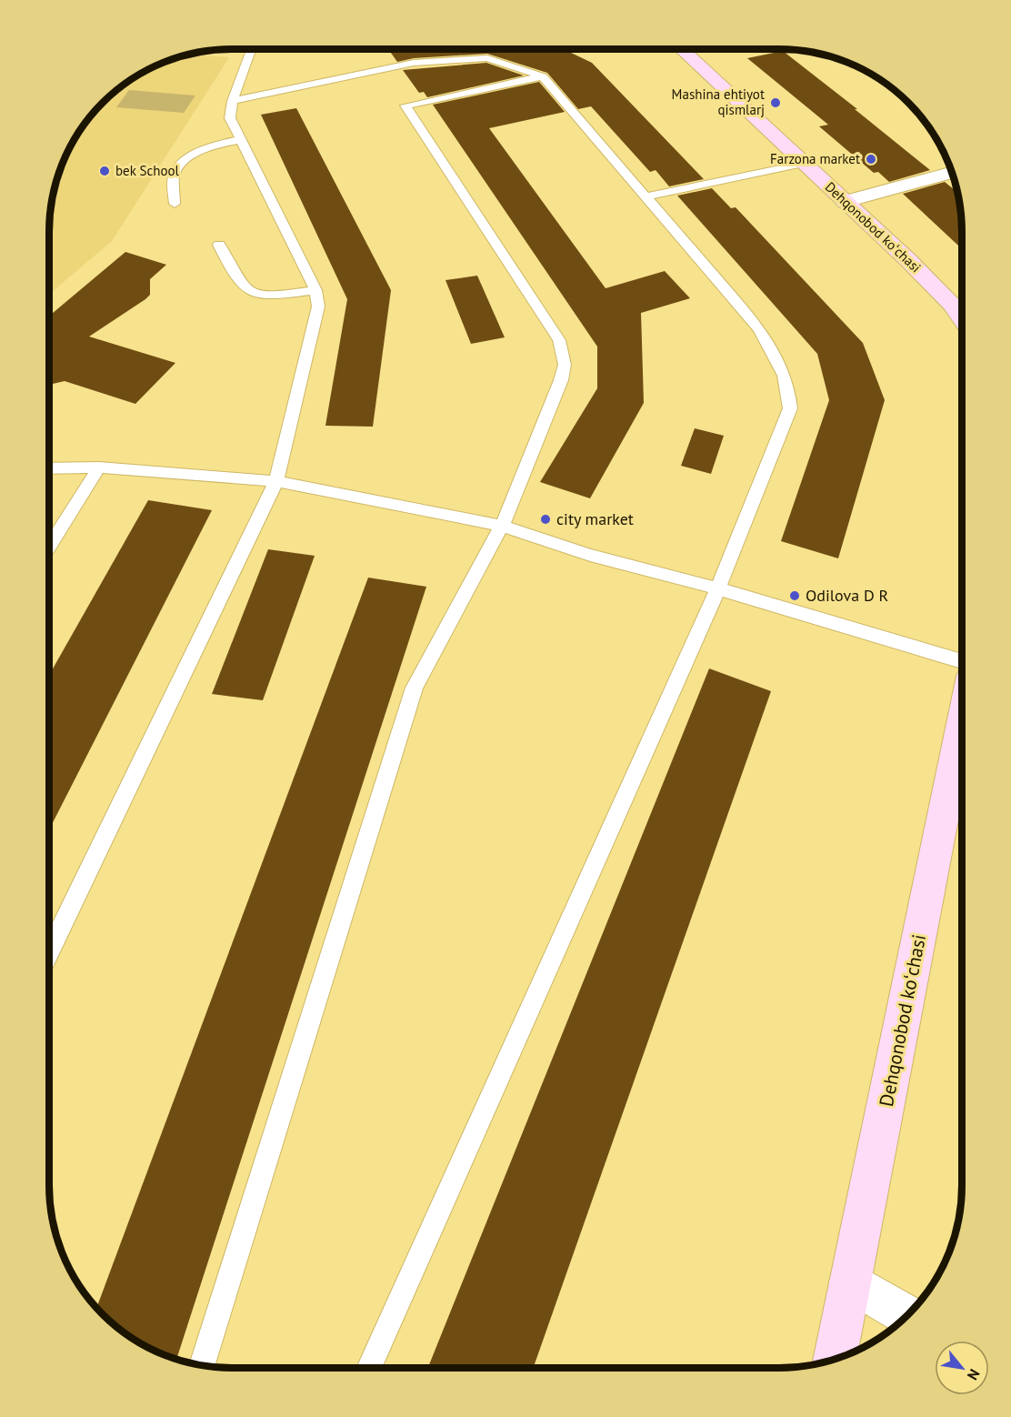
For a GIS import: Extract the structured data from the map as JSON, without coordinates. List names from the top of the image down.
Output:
{
  "streets": {
    "main road": ["Dehqonobod koʻchasi"]
  },
  "places": [
    "Mashina ehtiyot qismlarj",
    "Farzona market",
    "bek School",
    "city market",
    "Odilova D R"
  ],
  "north": "bottom right"
}
